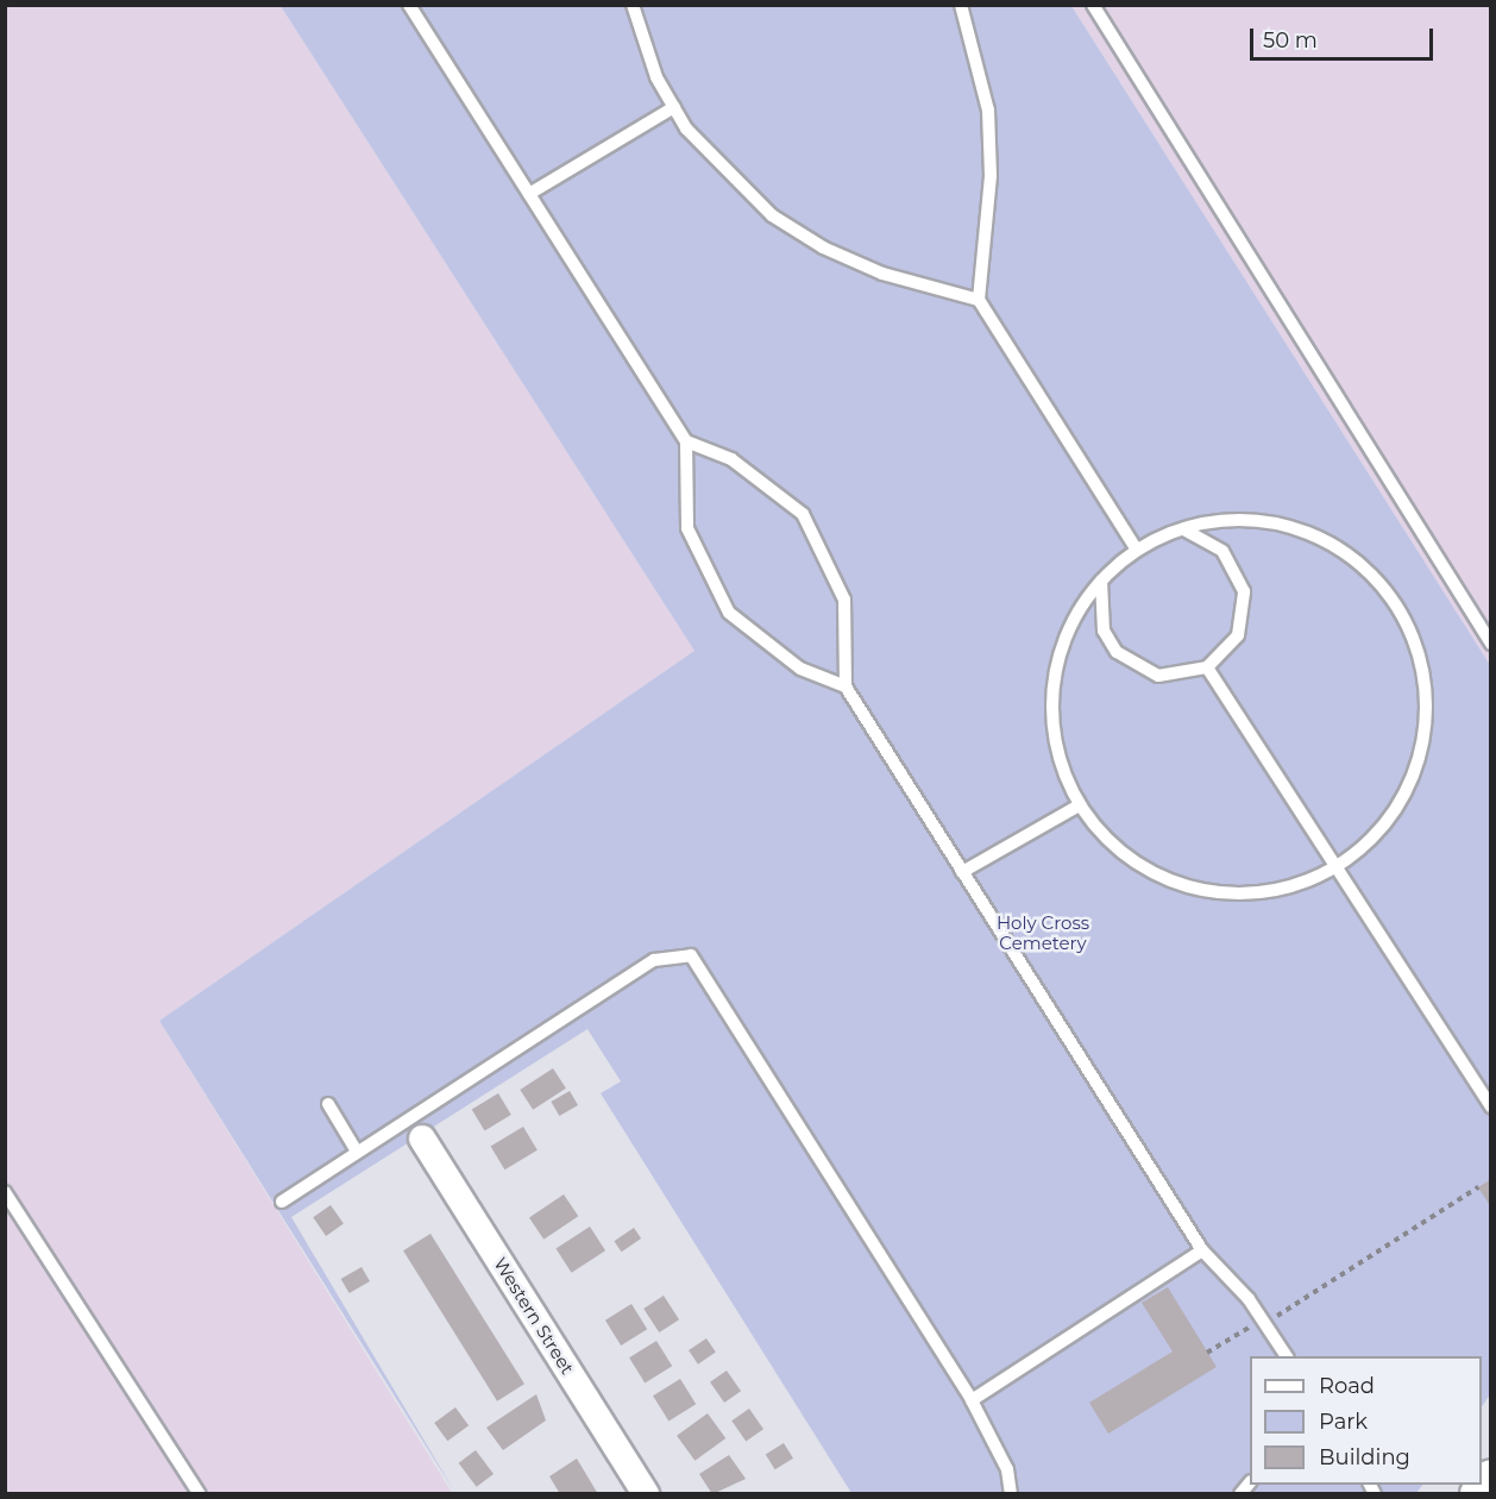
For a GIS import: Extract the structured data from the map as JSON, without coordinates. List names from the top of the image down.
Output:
{
  "streets": {
    "street": ["Western Street"]
  },
  "parks": ["Holy Cross Cemetery"],
  "legend": ["Road", "Park", "Building"],
  "scale_bar": "50 m"
}
